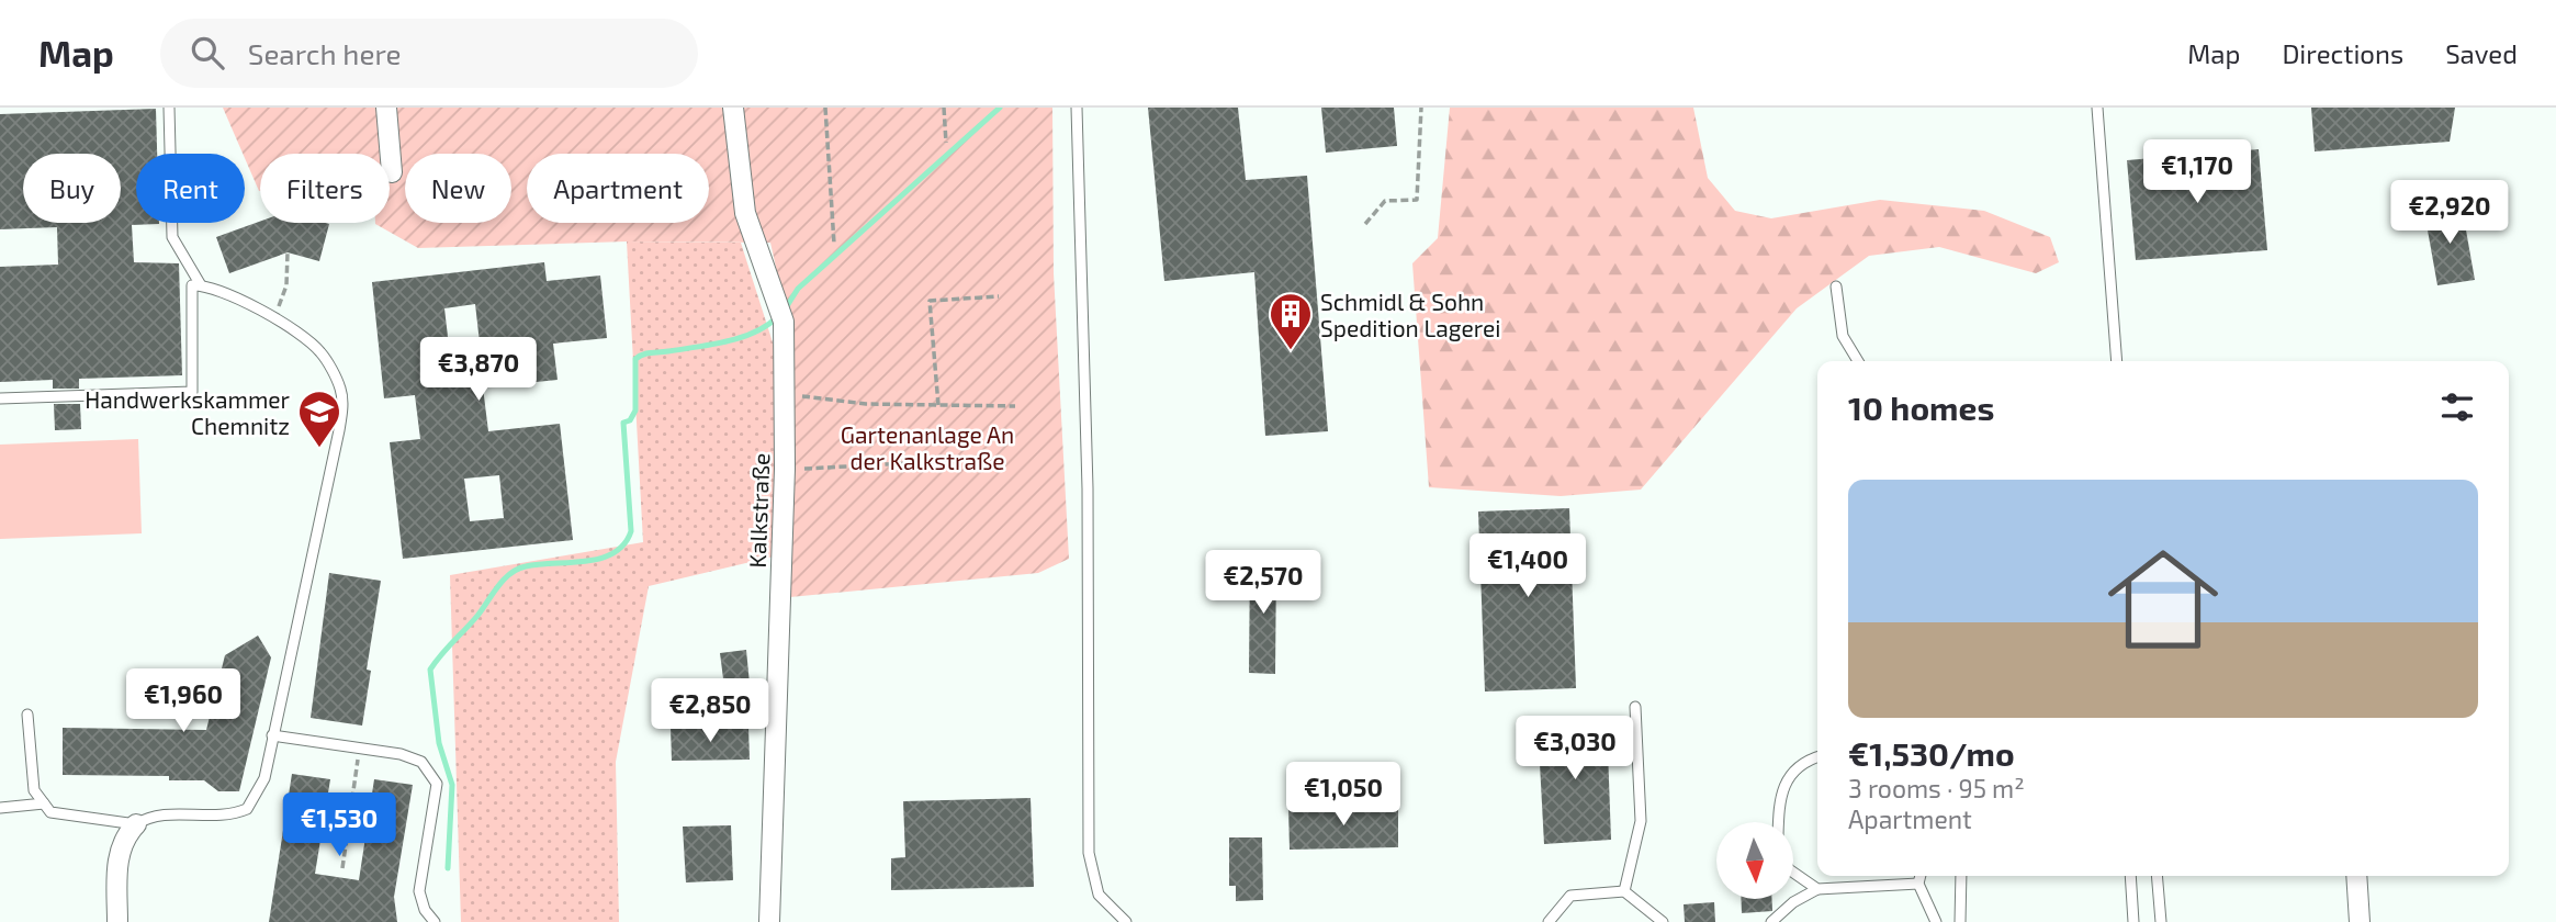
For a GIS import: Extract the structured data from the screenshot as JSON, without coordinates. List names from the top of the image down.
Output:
{
  "streets": {
    "street": ["Kalkstraße"]
  },
  "parks": ["Gartenanlage An der Kalkstraße"],
  "places": {
    "building": ["Schmidl & Sohn Spedition Lagerei"],
    "school or university": ["Handwerkskammer Chemnitz"]
  },
  "north": "bottom",
  "page": {
    "header": "Map",
    "search": "Search here",
    "nav": ["Map", "Directions", "Saved"],
    "price": [
      "€1,170",
      "€2,920",
      "€3,870",
      "€1,400",
      "€2,570",
      "€1,960",
      "€2,850",
      "€3,030",
      "€1,050",
      "€1,530"
    ],
    "chip": [
      "Buy",
      "Rent",
      "Filters",
      "New",
      "Apartment"
    ],
    "heading": "10 homes",
    "list": [
      {
        "name": "€1,530/mo",
        "note": "3 rooms · 95 m² · Apartment"
      }
    ]
  }
}
